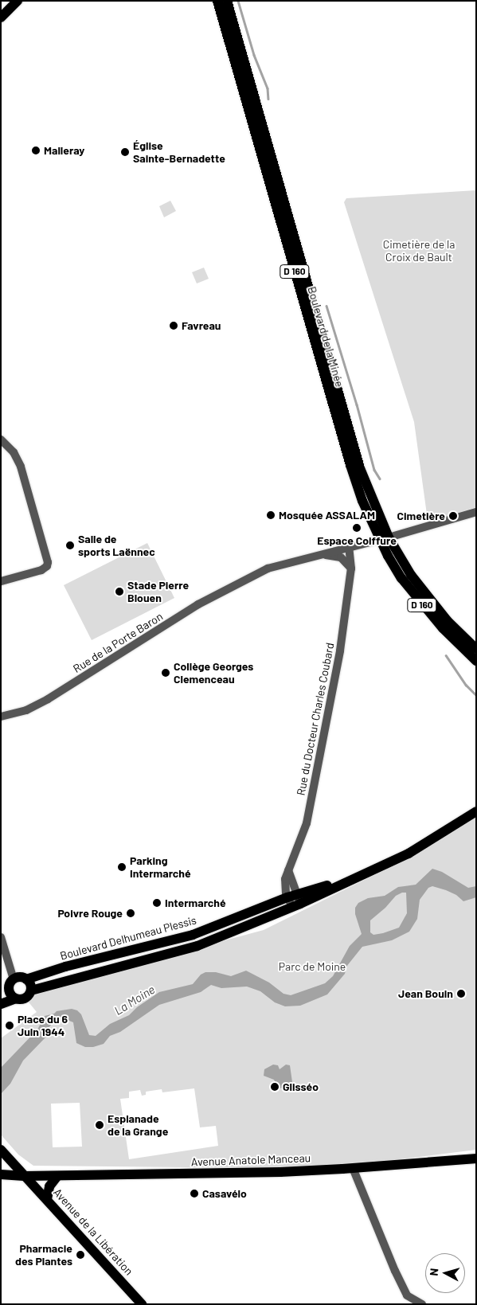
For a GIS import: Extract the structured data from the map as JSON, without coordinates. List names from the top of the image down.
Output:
{
  "streets": {
    "main road": [
      "D 160",
      "Boulevard de la Minée",
      "Boulevard Delhumeau Plessis",
      "Avenue Anatole Manceau",
      "Avenue de la Libération"
    ],
    "street": ["Rue de la Porte Baron", "Rue du Docteur Charles Coubard"]
  },
  "crossings": [
    ["D 160", "Boulevard de la Minée"],
    ["D 160", "Rue de la Porte Baron"],
    ["Boulevard de la Minée", "Rue de la Porte Baron"],
    ["Rue de la Porte Baron", "Rue du Docteur Charles Coubard"],
    ["Rue du Docteur Charles Coubard", "Boulevard Delhumeau Plessis"],
    ["Avenue Anatole Manceau", "Avenue de la Libération"]
  ],
  "water": ["La Moine"],
  "parks": ["Cimetière de la Croix de Bault", "Parc de Moine"],
  "places": [
    "Malleray",
    "Église Sainte-Bernadette",
    "Favreau",
    "Mosquée ASSALAM",
    "Cimetière",
    "Espace Coiffure",
    "Salle de sports Laënnec",
    "Stade Pierre Blouen",
    "Collège Georges Clemenceau",
    "Parking Intermarché",
    "Intermarché",
    "Poivre Rouge",
    "Jean Bouin",
    "Place du 6 Juin 1944",
    "Glisséo",
    "Esplanade de la Grange",
    "Casavélo",
    "Pharmacie des Plantes"
  ],
  "north": "left"
}
